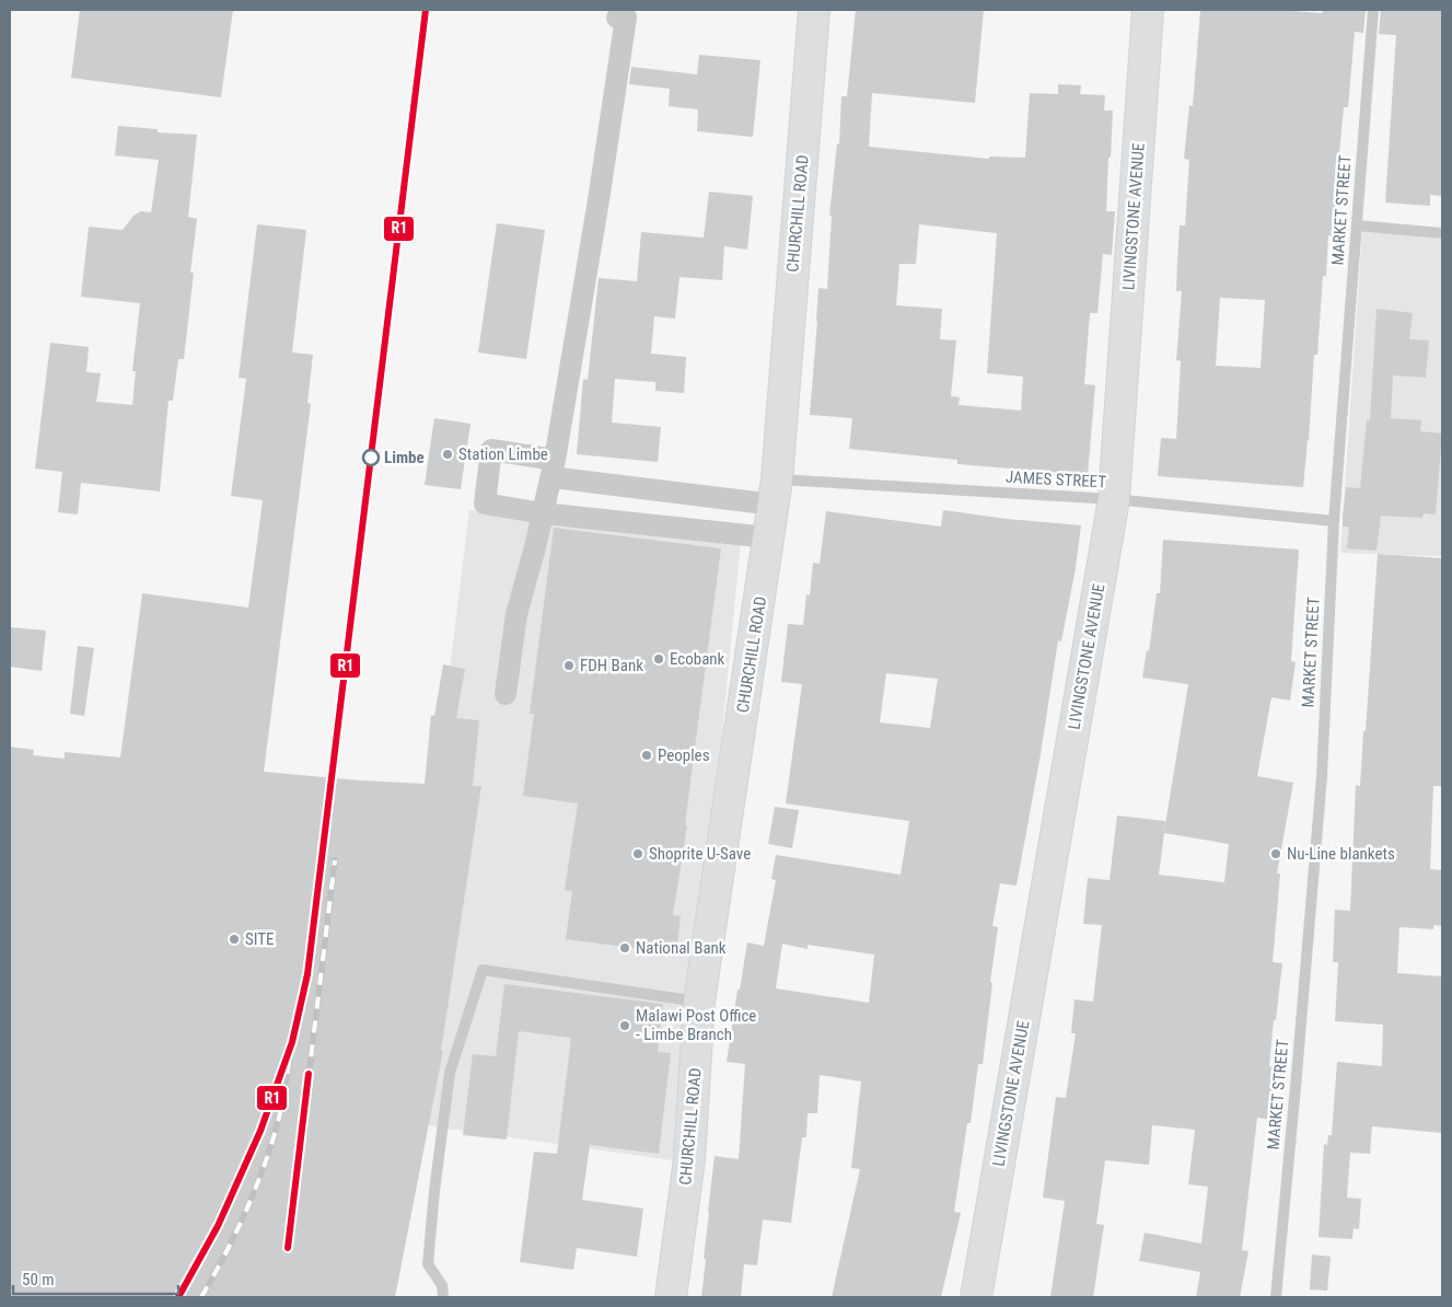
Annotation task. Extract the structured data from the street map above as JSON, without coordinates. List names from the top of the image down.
{
  "streets": {
    "highway": ["CHURCHILL ROAD", "LIVINGSTONE AVENUE"],
    "lane": ["MARKET STREET", "JAMES STREET"]
  },
  "crossings": [
    ["MARKET STREET", "JAMES STREET"],
    ["CHURCHILL ROAD", "JAMES STREET"],
    ["LIVINGSTONE AVENUE", "JAMES STREET"]
  ],
  "places": [
    "Station Limbe",
    "Limbe",
    "Ecobank",
    "FDH Bank",
    "Peoples",
    "Shoprite U-Save",
    "Nu-Line blankets",
    "SITE",
    "National Bank",
    "Malawi Post Office - Limbe Branch"
  ],
  "lines": ["transit line R1"],
  "scale_bar": "50 m"
}
